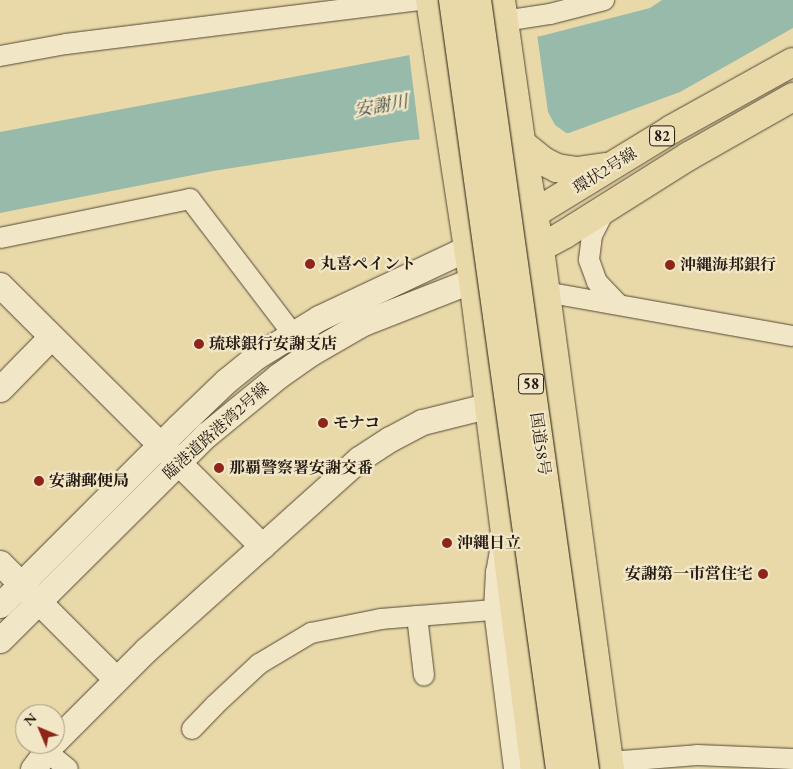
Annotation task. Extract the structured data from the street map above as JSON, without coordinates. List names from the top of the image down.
{
  "streets": {
    "main road": [
      "82",
      "環状2号線",
      "58",
      "国道58号"
    ],
    "street": ["臨港道路港湾2号線"]
  },
  "crossings": [
    ["環状2号線", "58"],
    ["環状2号線", "臨港道路港湾2号線"],
    ["58", "国道58号"]
  ],
  "water": ["安謝川"],
  "places": [
    "丸喜ペイント",
    "沖縄海邦銀行",
    "琉球銀行安謝支店",
    "モナコ",
    "那覇警察署安謝交番",
    "安謝郵便局",
    "沖縄日立",
    "安謝第一市営住宅"
  ],
  "north": "top left"
}
